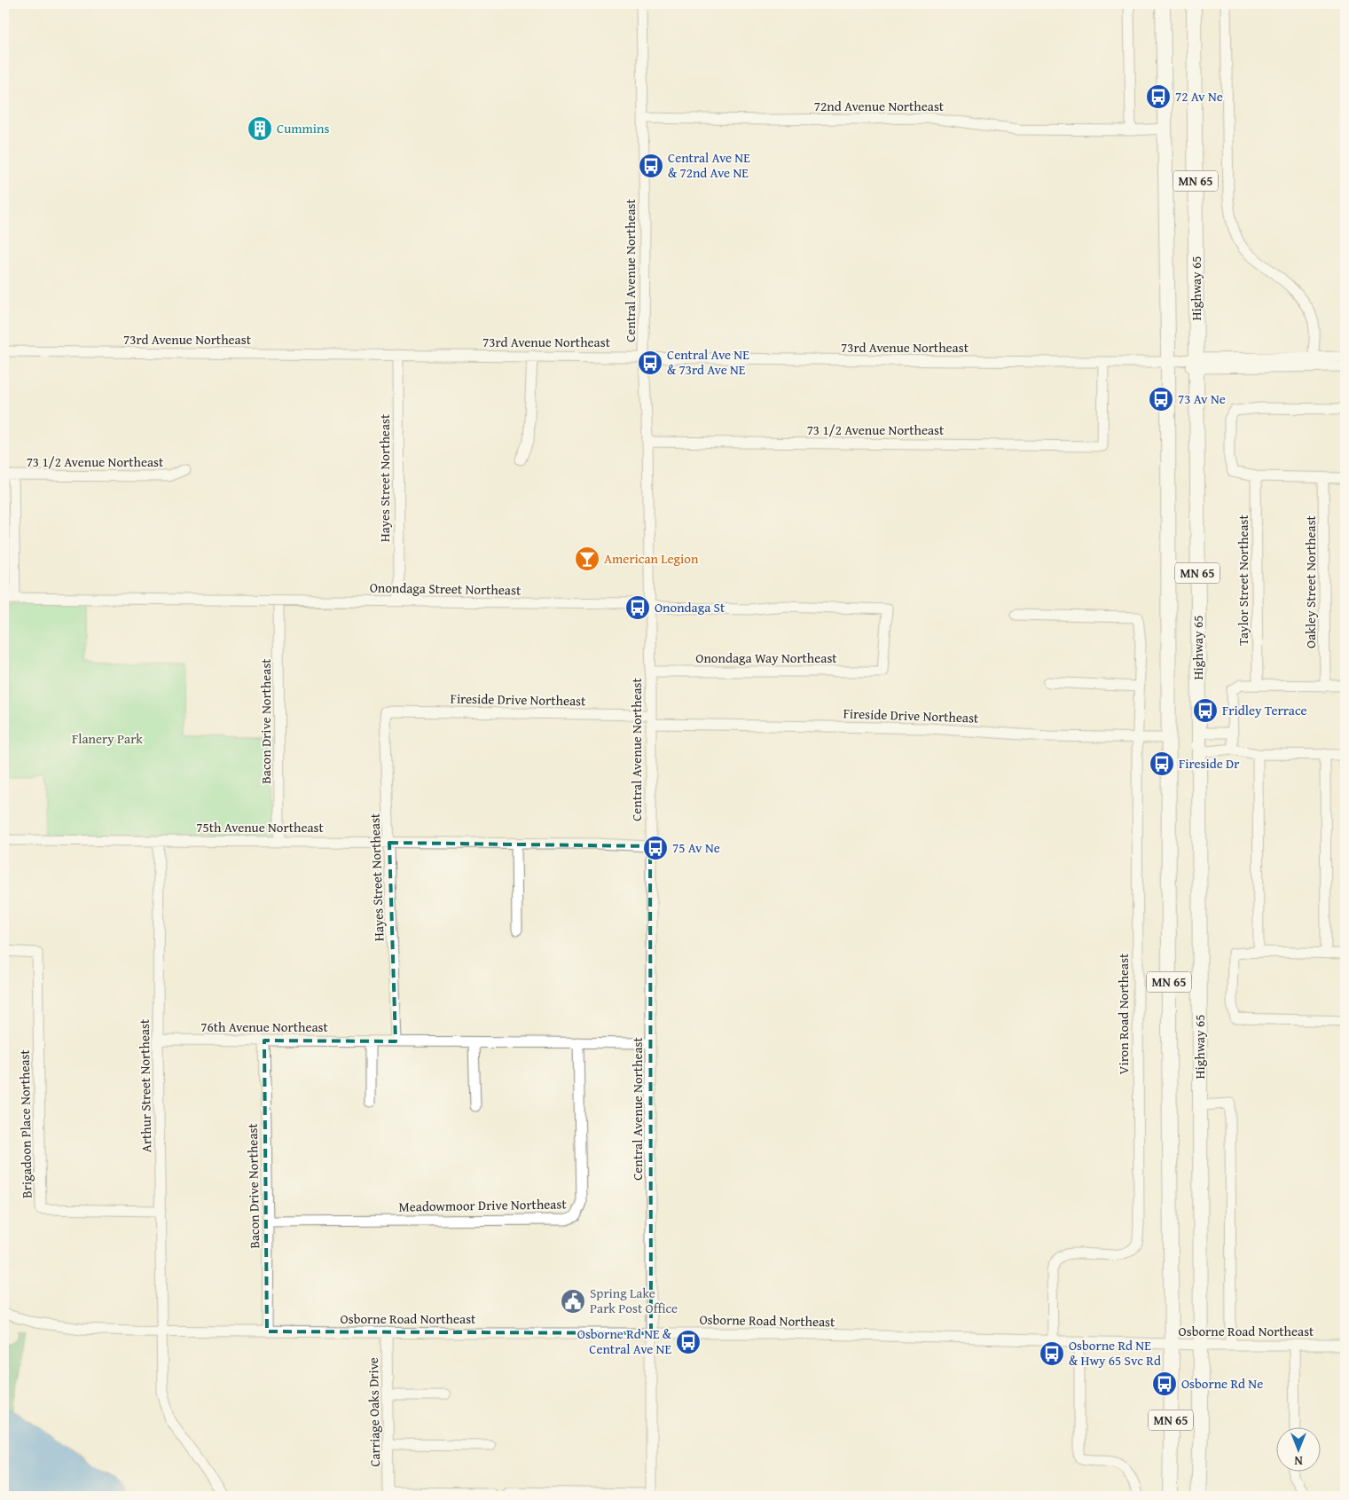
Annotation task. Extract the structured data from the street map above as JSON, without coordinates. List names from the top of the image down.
{
  "streets": {
    "highway": ["MN 65", "Highway 65"],
    "street": [
      "72nd Avenue Northeast",
      "Central Avenue Northeast",
      "73rd Avenue Northeast",
      "73 1/2 Avenue Northeast",
      "Hayes Street Northeast",
      "Taylor Street Northeast",
      "Oakley Street Northeast",
      "Onondaga Street Northeast",
      "Onondaga Way Northeast",
      "Fireside Drive Northeast",
      "Bacon Drive Northeast",
      "75th Avenue Northeast",
      "Viron Road Northeast",
      "76th Avenue Northeast",
      "Arthur Street Northeast",
      "Brigadoon Place Northeast",
      "Meadowmoor Drive Northeast",
      "Osborne Road Northeast",
      "Carriage Oaks Drive"
    ]
  },
  "crossings": [
    ["72nd Avenue Northeast", "MN 65"],
    ["72nd Avenue Northeast", "Central Avenue Northeast"],
    ["MN 65", "Highway 65"],
    ["MN 65", "73rd Avenue Northeast"],
    ["MN 65", "Fireside Drive Northeast"],
    ["MN 65", "Osborne Road Northeast"],
    ["Central Avenue Northeast", "73rd Avenue Northeast"],
    ["Central Avenue Northeast", "73 1/2 Avenue Northeast"],
    ["Central Avenue Northeast", "Onondaga Street Northeast"],
    ["Central Avenue Northeast", "Onondaga Way Northeast"],
    ["Central Avenue Northeast", "Fireside Drive Northeast"],
    ["Central Avenue Northeast", "75th Avenue Northeast"],
    ["Central Avenue Northeast", "76th Avenue Northeast"],
    ["Central Avenue Northeast", "Osborne Road Northeast"],
    ["Highway 65", "73rd Avenue Northeast"],
    ["Highway 65", "Osborne Road Northeast"],
    ["73rd Avenue Northeast", "73 1/2 Avenue Northeast"],
    ["73rd Avenue Northeast", "Hayes Street Northeast"],
    ["Hayes Street Northeast", "Onondaga Street Northeast"],
    ["Hayes Street Northeast", "Fireside Drive Northeast"],
    ["Hayes Street Northeast", "75th Avenue Northeast"],
    ["Hayes Street Northeast", "76th Avenue Northeast"],
    ["Onondaga Street Northeast", "Onondaga Way Northeast"],
    ["Onondaga Street Northeast", "Bacon Drive Northeast"],
    ["Fireside Drive Northeast", "Viron Road Northeast"],
    ["Bacon Drive Northeast", "75th Avenue Northeast"],
    ["Bacon Drive Northeast", "76th Avenue Northeast"],
    ["Bacon Drive Northeast", "Meadowmoor Drive Northeast"],
    ["Bacon Drive Northeast", "Osborne Road Northeast"],
    ["75th Avenue Northeast", "Arthur Street Northeast"],
    ["Viron Road Northeast", "Osborne Road Northeast"],
    ["76th Avenue Northeast", "Arthur Street Northeast"],
    ["76th Avenue Northeast", "Meadowmoor Drive Northeast"],
    ["Arthur Street Northeast", "Brigadoon Place Northeast"],
    ["Arthur Street Northeast", "Osborne Road Northeast"],
    ["Osborne Road Northeast", "Carriage Oaks Drive"]
  ],
  "parks": ["Flanery Park"],
  "places": {
    "bus stop": [
      "72 Av Ne",
      "Central Ave NE & 72nd Ave NE",
      "Central Ave NE & 73rd Ave NE",
      "73 Av Ne",
      "Onondaga St",
      "Fridley Terrace",
      "Fireside Dr",
      "75 Av Ne",
      "Osborne Rd NE & Central Ave NE",
      "Osborne Rd NE & Hwy 65 Svc Rd",
      "Osborne Rd Ne"
    ],
    "building": ["Cummins"],
    "bar": ["American Legion"],
    "public building": ["Spring Lake Park Post Office"]
  },
  "north": "bottom"
}
